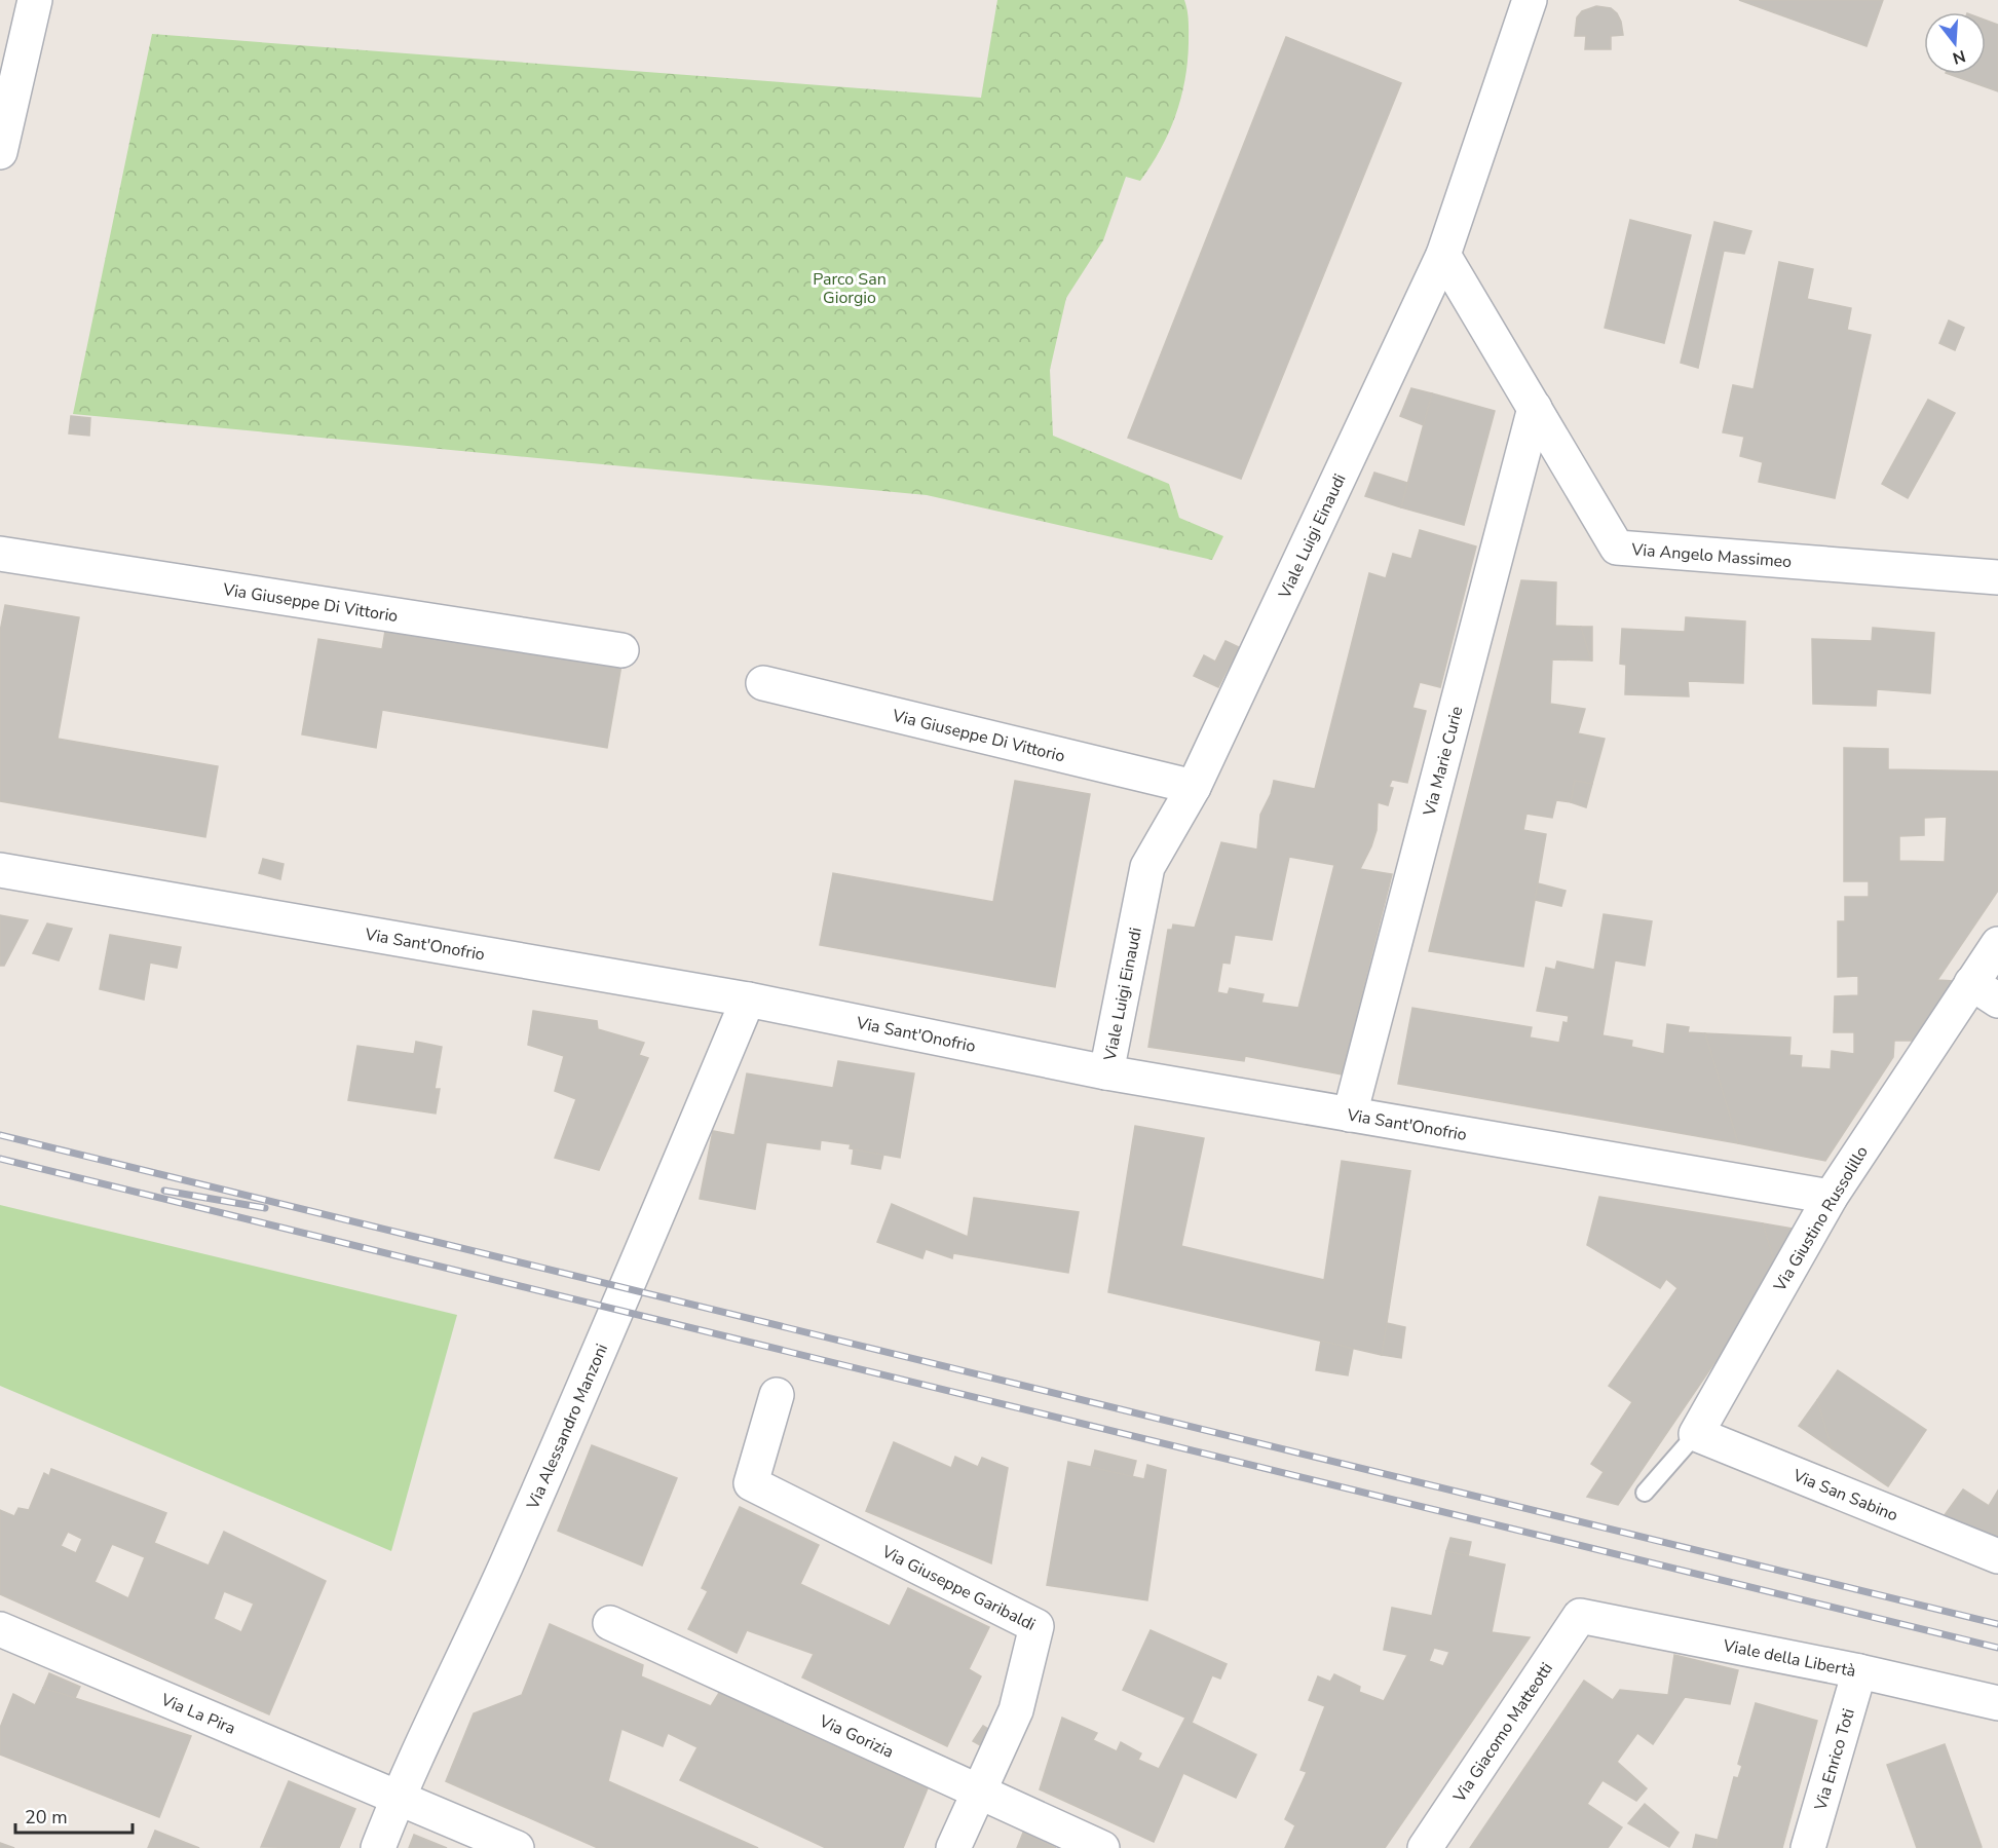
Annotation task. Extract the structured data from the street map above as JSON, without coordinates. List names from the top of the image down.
{
  "streets": {
    "street": [
      "Viale Luigi Einaudi",
      "Via Angelo Massimeo",
      "Via Giuseppe Di Vittorio",
      "Via Marie Curie",
      "Via Sant'Onofrio",
      "Via Giustino Russolillo",
      "Via Alessandro Manzoni",
      "Via San Sabino",
      "Via Giuseppe Garibaldi",
      "Viale della Libertà",
      "Via La Pira",
      "Via Giacomo Matteotti",
      "Via Gorizia",
      "Via Enrico Toti"
    ]
  },
  "crossings": [
    ["Viale Luigi Einaudi", "Via Angelo Massimeo"],
    ["Viale Luigi Einaudi", "Via Giuseppe Di Vittorio"],
    ["Viale Luigi Einaudi", "Via Sant'Onofrio"],
    ["Via Angelo Massimeo", "Via Marie Curie"],
    ["Via Marie Curie", "Via Sant'Onofrio"],
    ["Via Sant'Onofrio", "Via Giustino Russolillo"],
    ["Via Sant'Onofrio", "Via Alessandro Manzoni"],
    ["Via Giustino Russolillo", "Via San Sabino"],
    ["Via Alessandro Manzoni", "Via La Pira"],
    ["Via Giuseppe Garibaldi", "Via Gorizia"],
    ["Viale della Libertà", "Via Giacomo Matteotti"],
    ["Viale della Libertà", "Via Enrico Toti"]
  ],
  "parks": ["Parco San Giorgio"],
  "scale_bar": "20 m",
  "north": "bottom"
}
